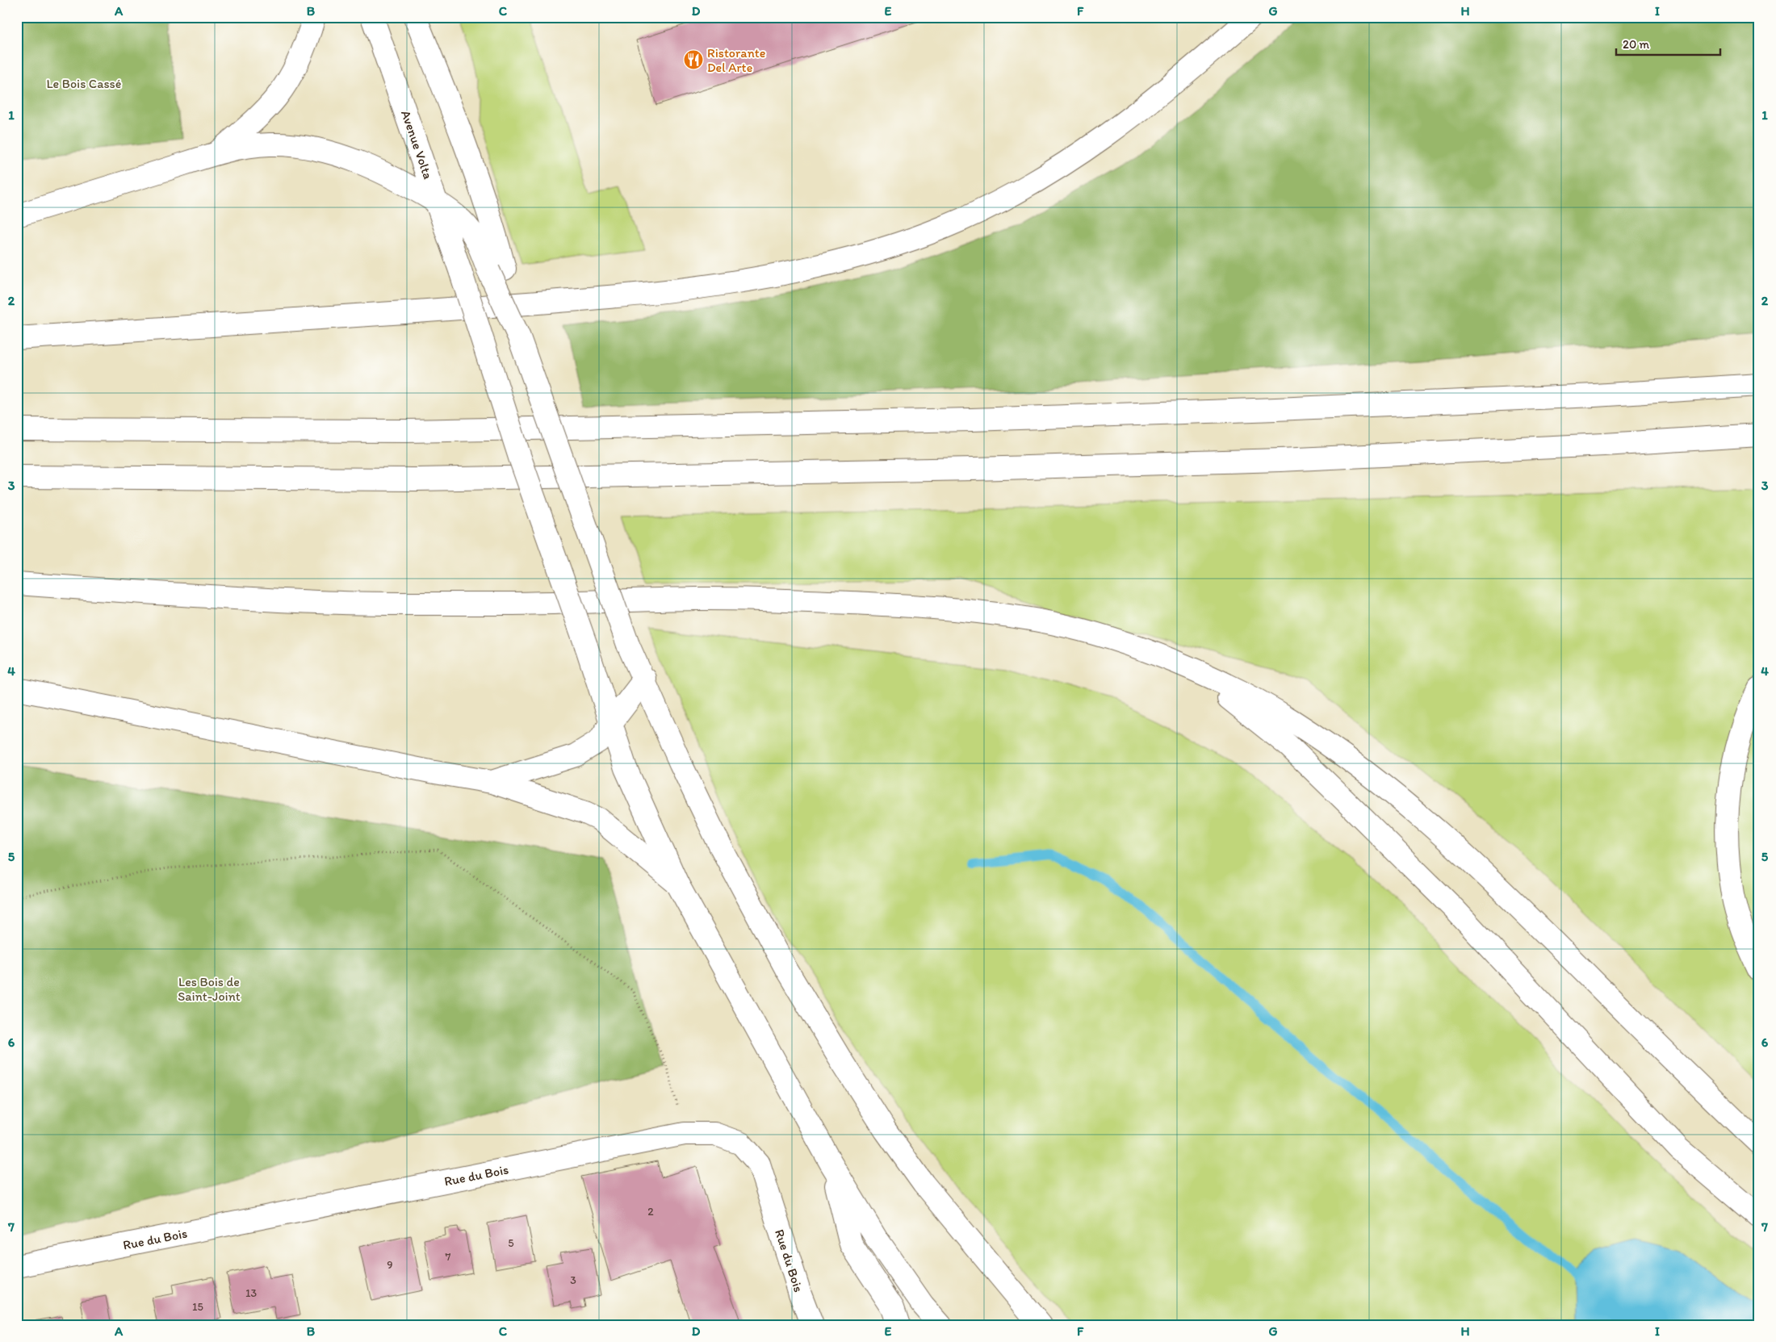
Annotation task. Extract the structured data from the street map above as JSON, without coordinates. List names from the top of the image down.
{
  "streets": {
    "main road": ["Avenue Volta", "Rue du Bois"]
  },
  "parks": ["Le Bois Cassé", "Les Bois de Saint-Joint"],
  "places": {
    "restaurant": ["Ristorante Del Arte"]
  },
  "house_numbers": [
    "2",
    "5",
    "7",
    "9",
    "3",
    "13",
    "15"
  ],
  "scale_bar": "20 m",
  "grid": {
    "columns": [
      "A",
      "B",
      "C",
      "D",
      "E",
      "F",
      "G",
      "H",
      "I"
    ],
    "rows": [
      "1",
      "2",
      "3",
      "4",
      "5",
      "6",
      "7"
    ]
  }
}
